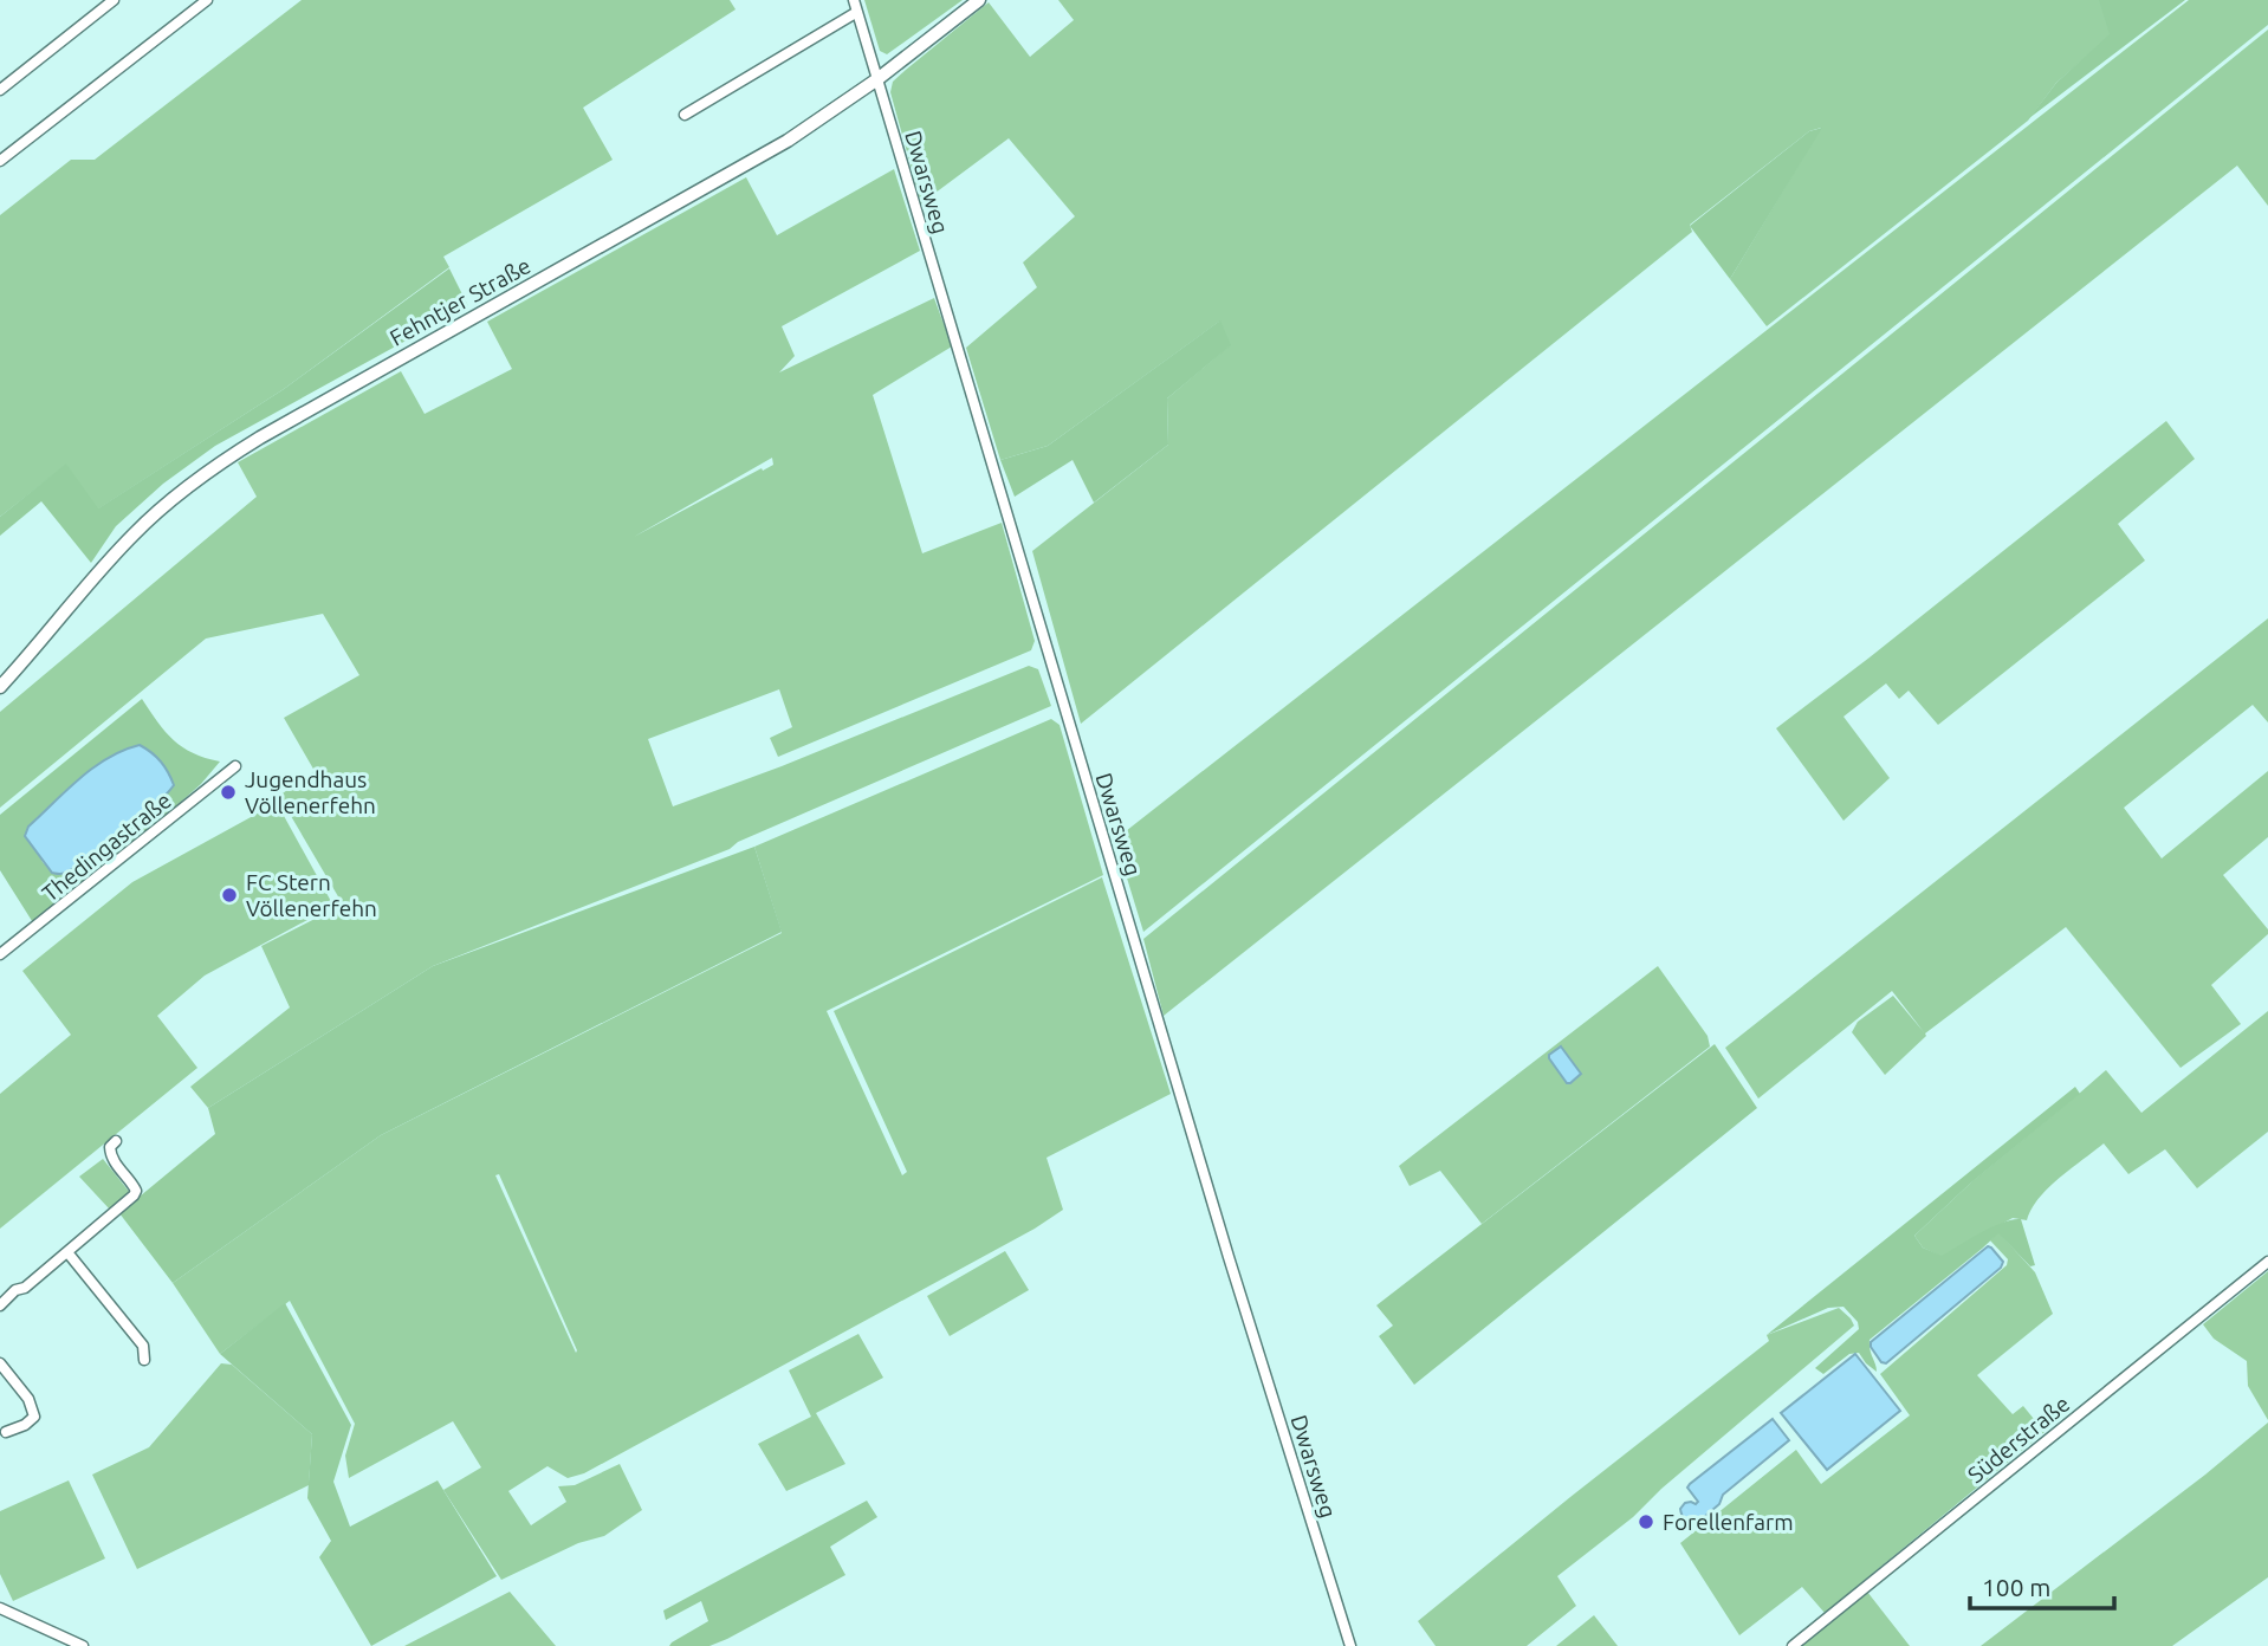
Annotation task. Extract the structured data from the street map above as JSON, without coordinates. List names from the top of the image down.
{
  "streets": {
    "street": [
      "Dwarsweg",
      "Fehntjer Straße",
      "Thedingastraße",
      "Süderstraße"
    ]
  },
  "crossings": [
    ["Dwarsweg", "Fehntjer Straße"]
  ],
  "places": ["Jugendhaus Völlenerfehn", "FC Stern Völlenerfehn", "Forellenfarm"],
  "scale_bar": "100 m"
}
